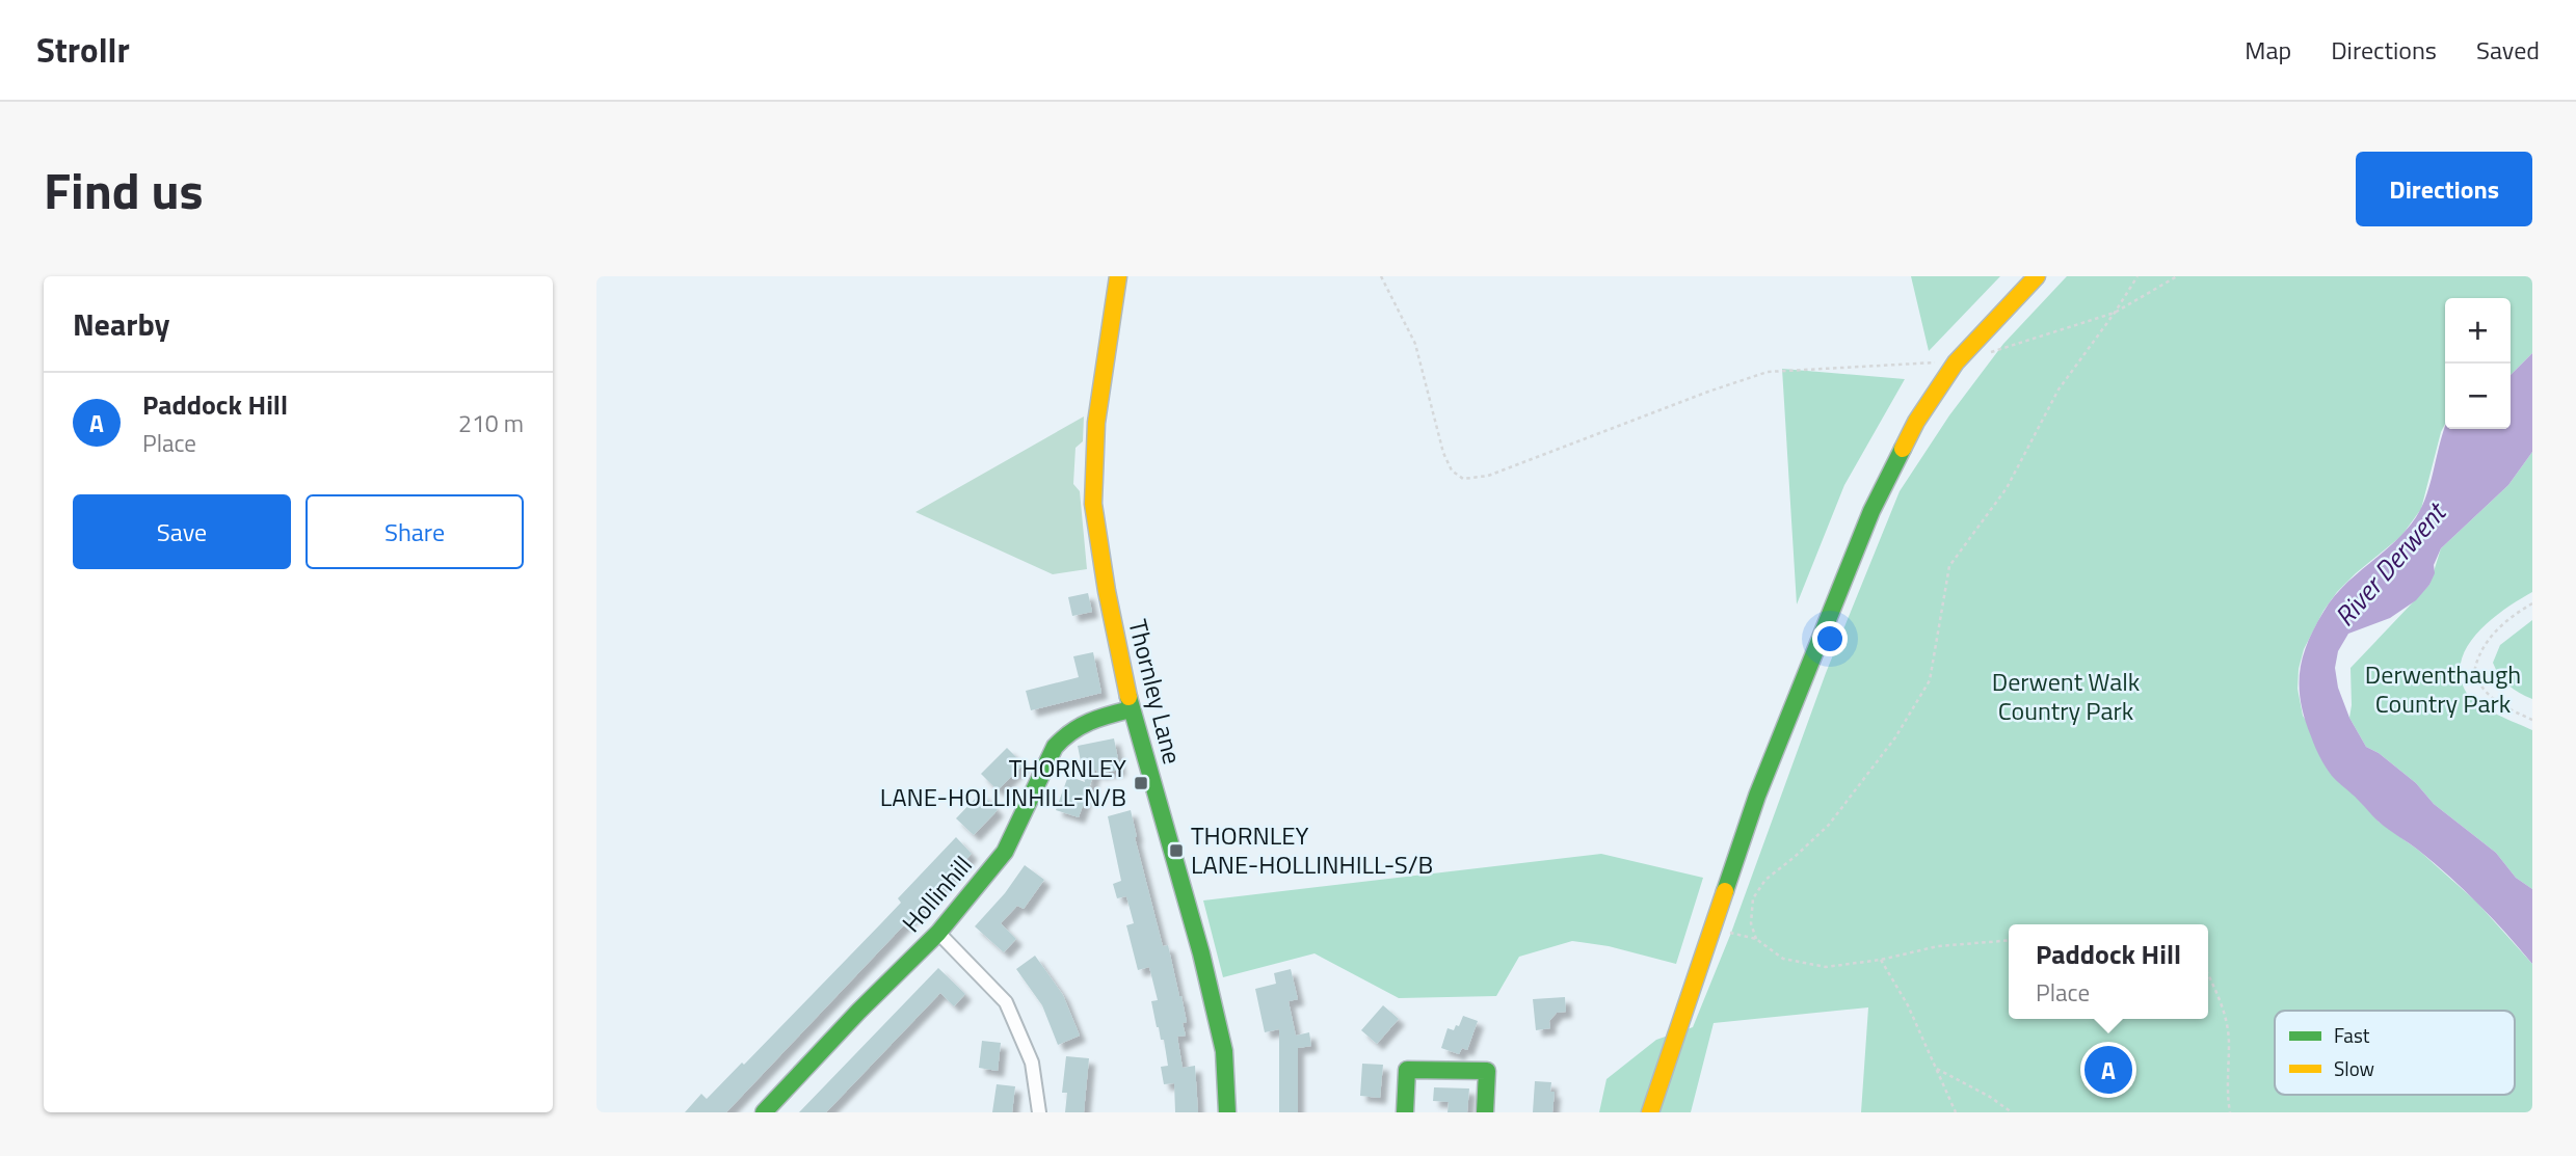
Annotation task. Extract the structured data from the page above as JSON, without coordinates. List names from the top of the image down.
{
  "streets": {
    "street": ["Thornley Lane", "Hollinhill"]
  },
  "crossings": [
    ["Thornley Lane", "Hollinhill"]
  ],
  "water": ["River Derwent"],
  "parks": ["Derwenthaugh Country Park", "Derwent Walk Country Park"],
  "places": {
    "transit": ["THORNLEY LANE-HOLLINHILL-N/B", "THORNLEY LANE-HOLLINHILL-S/B"]
  },
  "legend": ["Fast", "Slow"],
  "page": {
    "header": "Strollr",
    "nav": ["Map", "Directions", "Saved"],
    "title": "Find us",
    "buttons": [
      "Directions",
      ["Save", "Share"]
    ],
    "heading": "Nearby",
    "map_buttons": ["+", "−"],
    "list": [
      {
        "mark": "A",
        "name": "Paddock Hill",
        "note": "Place",
        "value": "210 m"
      }
    ],
    "popup": ["Paddock Hill", "Place"],
    "pins": "A"
  }
}
